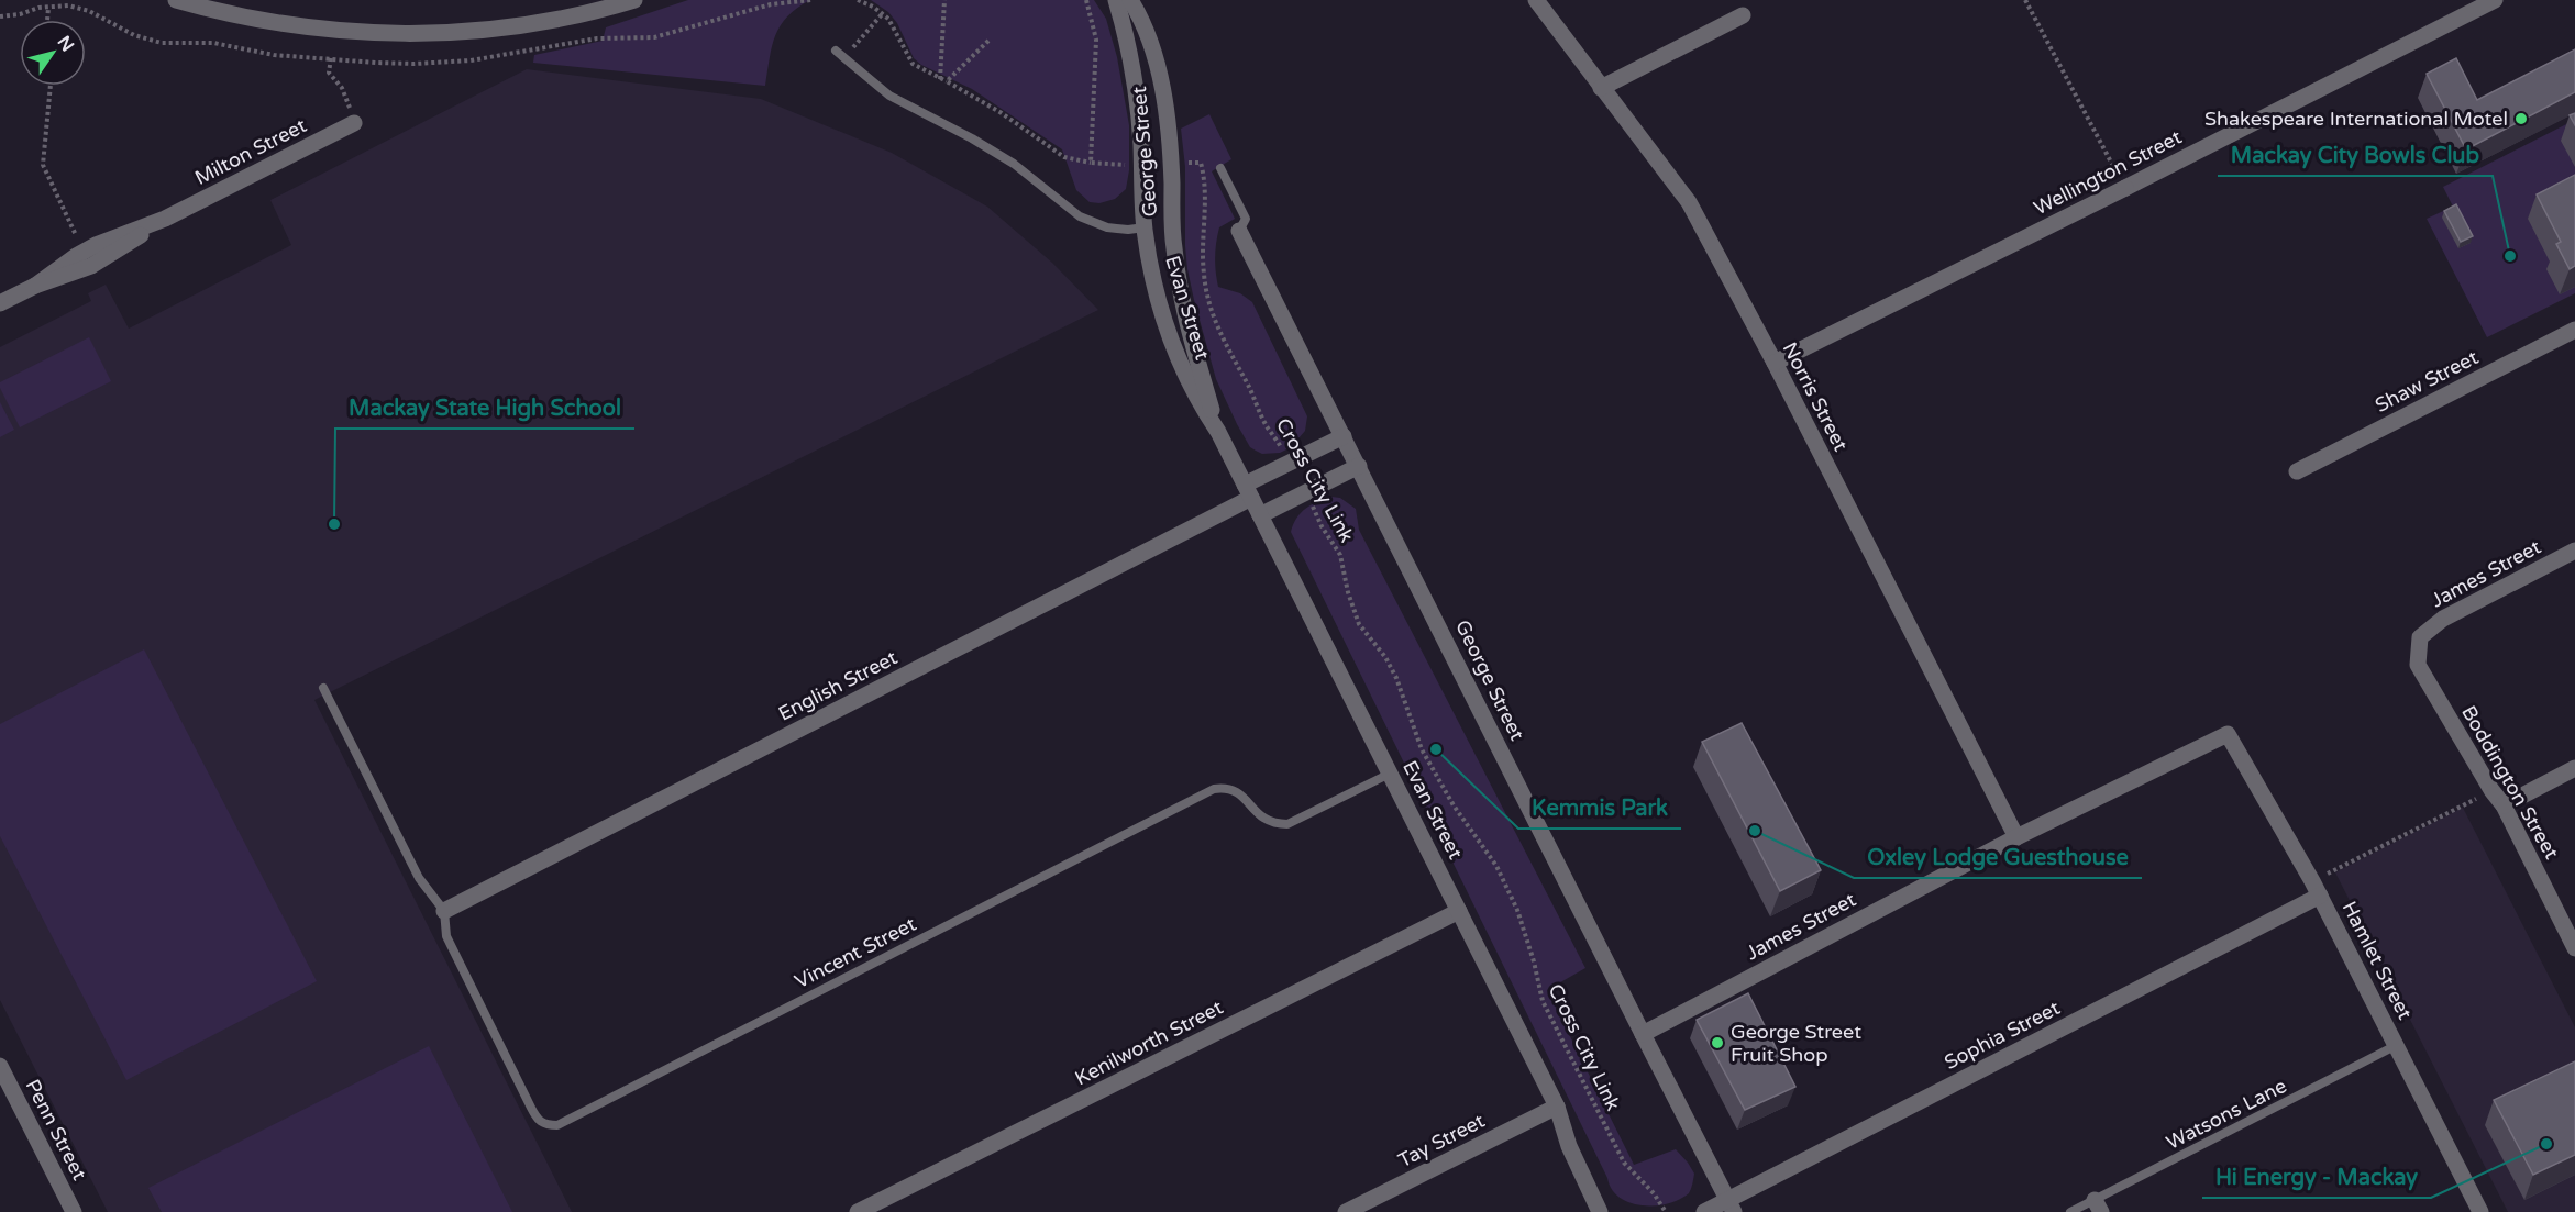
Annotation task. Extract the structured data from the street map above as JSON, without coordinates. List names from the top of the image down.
{
  "streets": {
    "street": [
      "Milton Street",
      "George Street",
      "Wellington Street",
      "Evan Street",
      "Shaw Street",
      "Norris Street",
      "James Street",
      "English Street",
      "Boddington Street",
      "Hamlet Street",
      "Sophia Street",
      "Kenilworth Street",
      "Penn Street",
      "Tay Street"
    ],
    "lane": ["Vincent Street", "Watsons Lane"],
    "path": ["Cross City Link"]
  },
  "crossings": [
    ["George Street", "Evan Street"],
    ["George Street", "Cross City Link"],
    ["George Street", "James Street"],
    ["George Street", "English Street"],
    ["George Street", "Sophia Street"],
    ["Wellington Street", "Norris Street"],
    ["Evan Street", "English Street"],
    ["Evan Street", "Vincent Street"],
    ["Evan Street", "Kenilworth Street"],
    ["Evan Street", "Tay Street"],
    ["Norris Street", "James Street"],
    ["Cross City Link", "English Street"],
    ["James Street", "Boddington Street"],
    ["James Street", "Hamlet Street"],
    ["English Street", "Vincent Street"],
    ["Hamlet Street", "Sophia Street"],
    ["Hamlet Street", "Watsons Lane"]
  ],
  "places": [
    "Shakespeare International Motel",
    "Mackay City Bowls Club",
    "Mackay State High School",
    "Kemmis Park",
    "Oxley Lodge Guesthouse",
    "George Street Fruit Shop",
    "Hi Energy - Mackay"
  ],
  "north": "top right"
}
